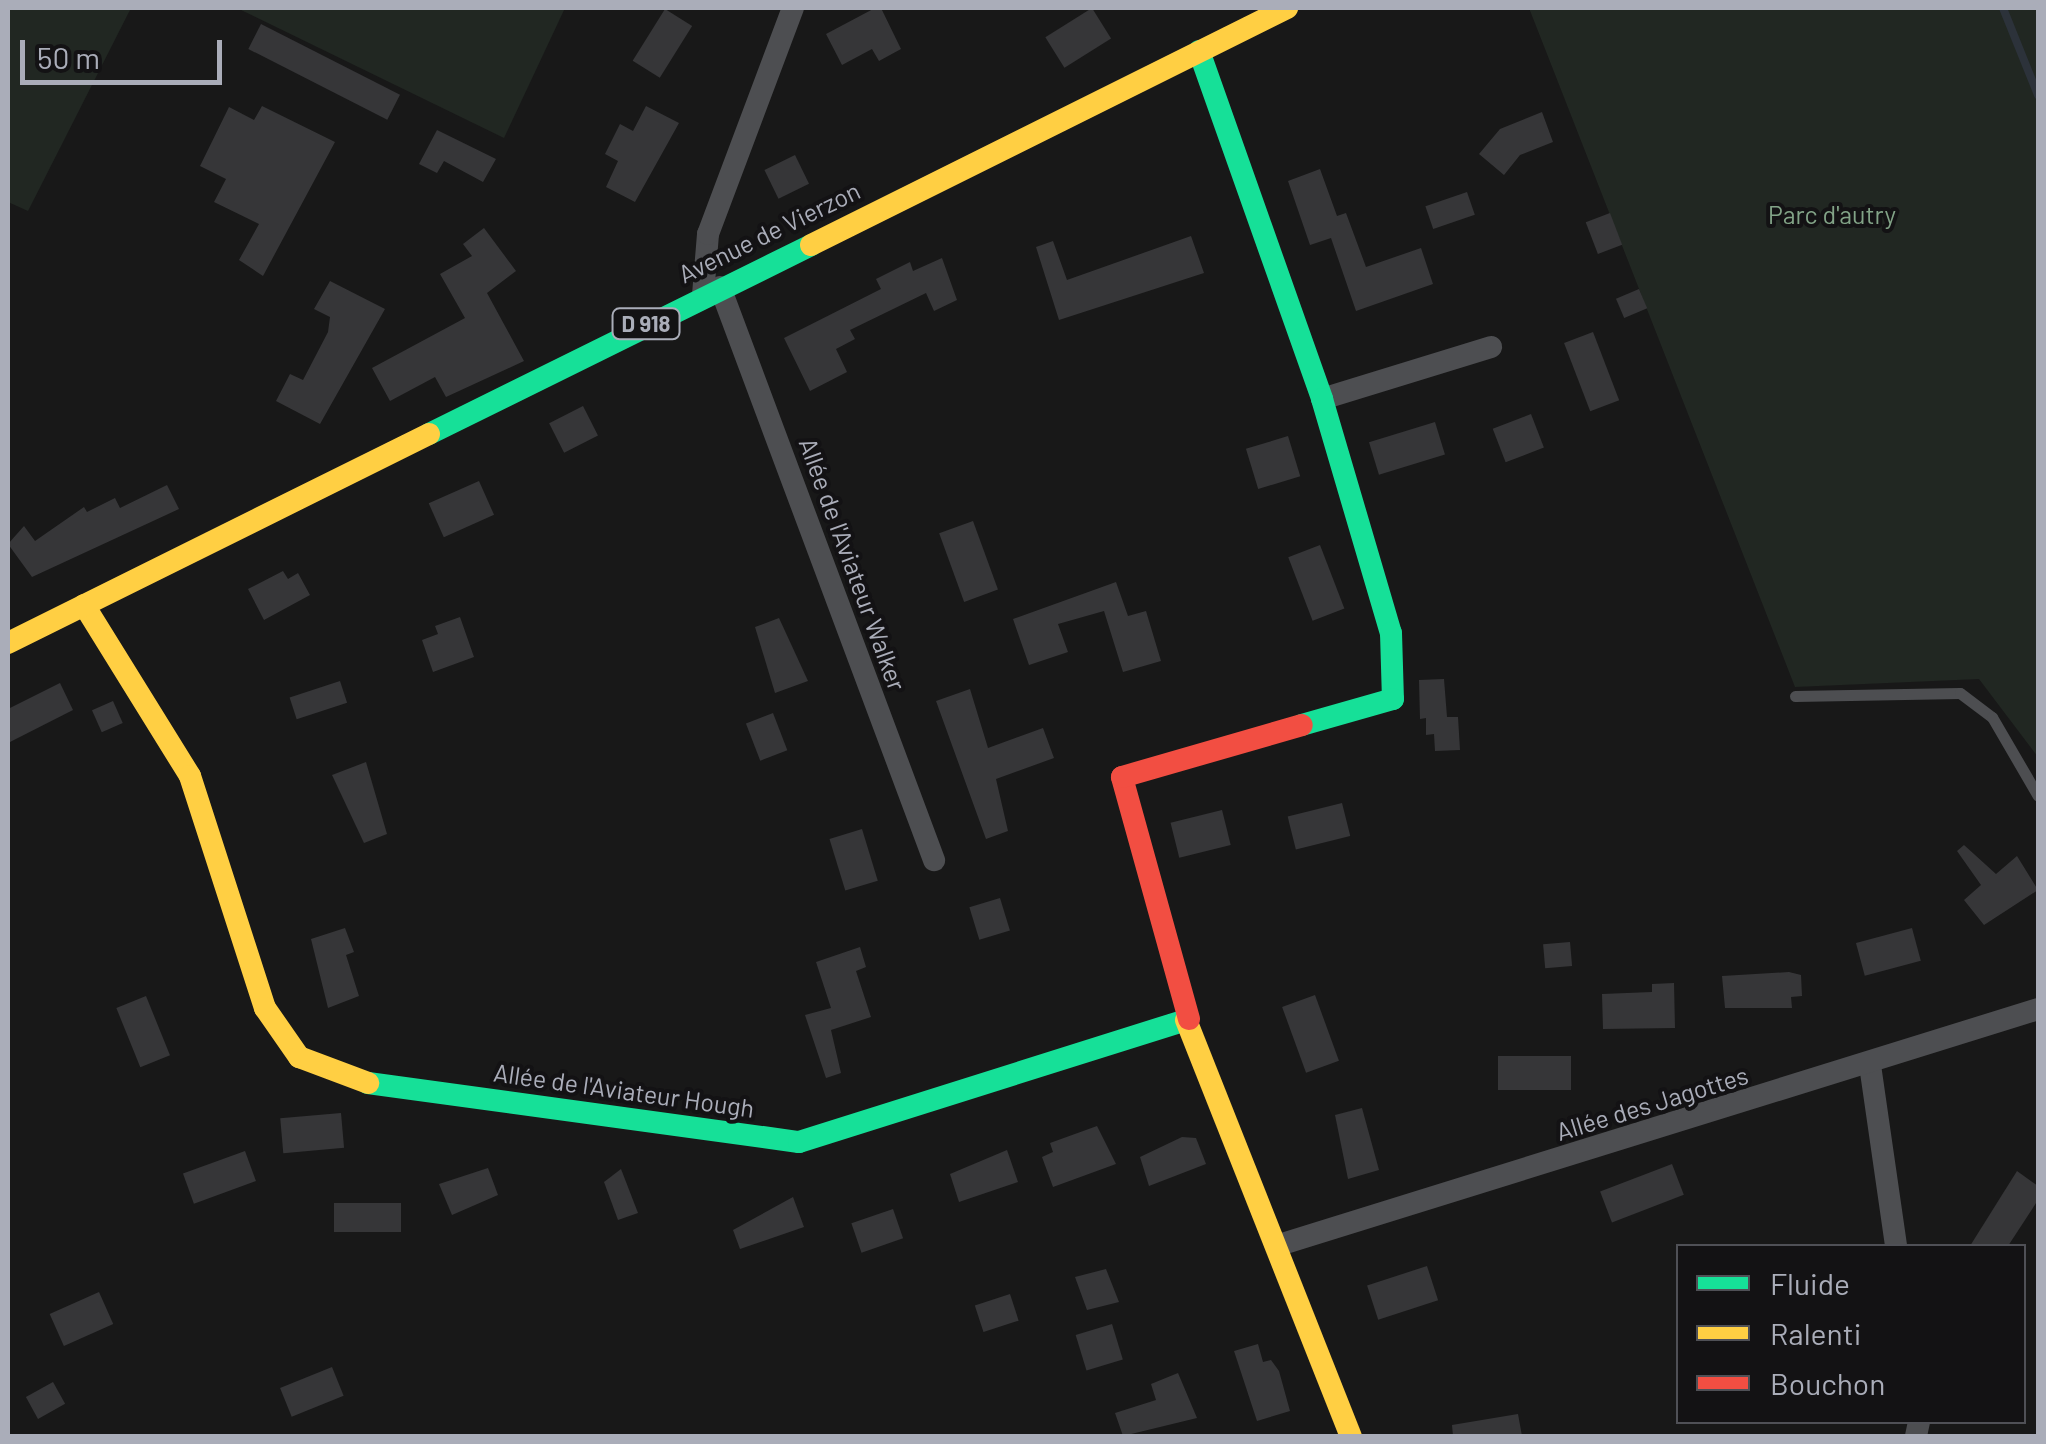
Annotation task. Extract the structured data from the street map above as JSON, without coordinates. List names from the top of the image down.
{
  "streets": {
    "street": [
      "Avenue de Vierzon",
      "D 918",
      "Allée de l'Aviateur Walker",
      "Allée de l'Aviateur Hough",
      "Allée des Jagottes"
    ]
  },
  "crossings": [
    ["Avenue de Vierzon", "Allée de l'Aviateur Walker"],
    ["Avenue de Vierzon", "Allée de l'Aviateur Hough"]
  ],
  "parks": ["Parc d'autry"],
  "legend": ["Fluide", "Ralenti", "Bouchon"],
  "scale_bar": "50 m"
}
